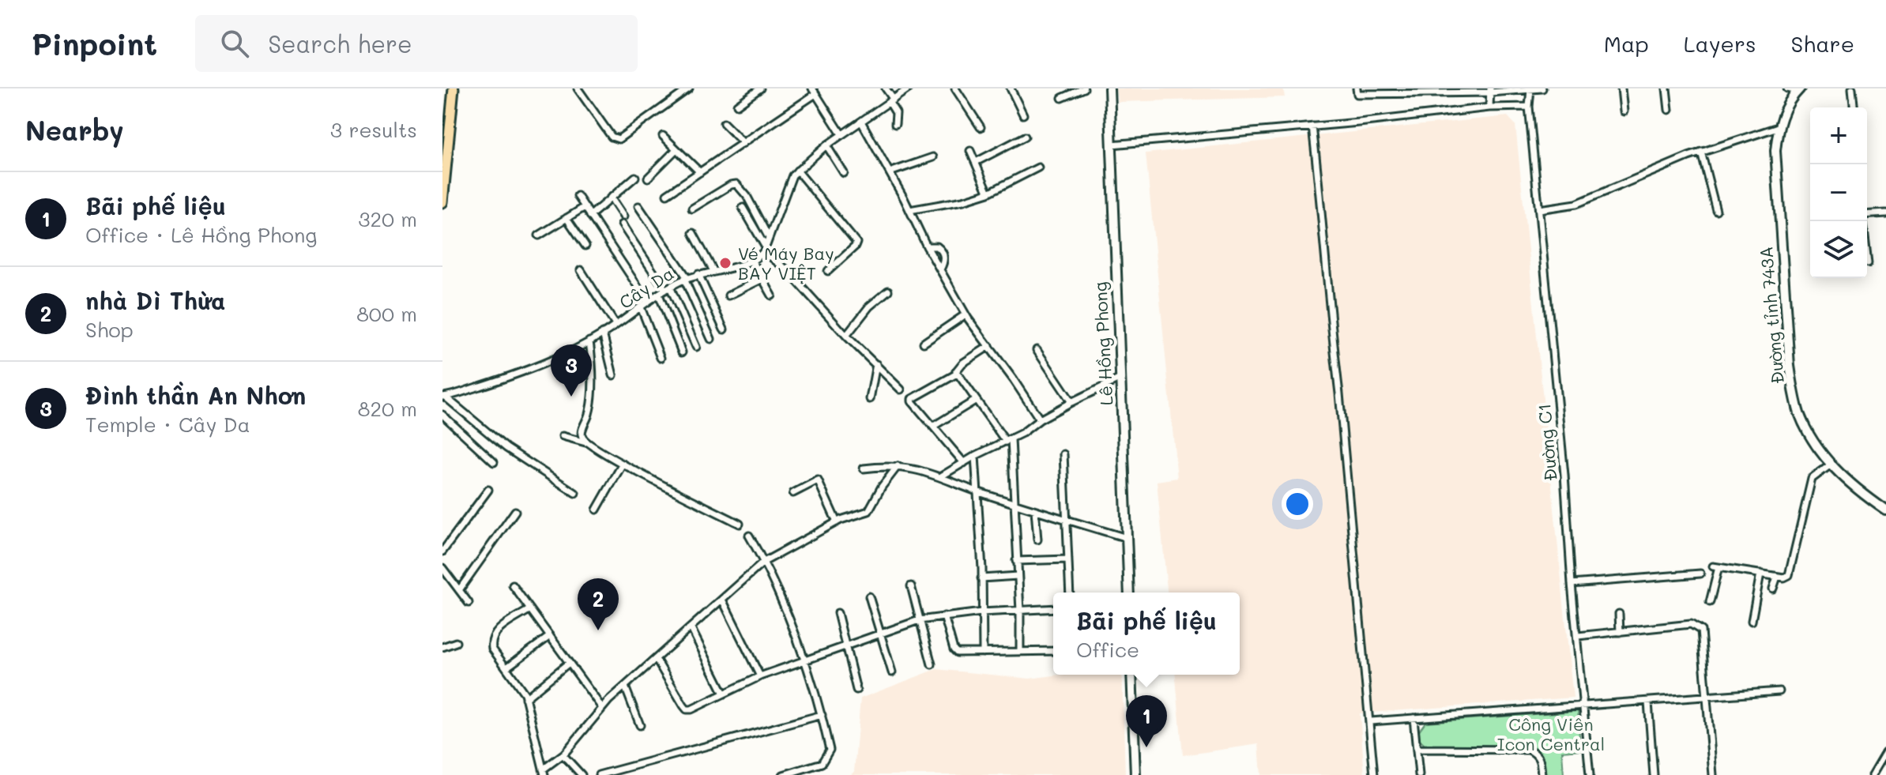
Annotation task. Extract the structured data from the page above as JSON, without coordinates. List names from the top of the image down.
{
  "streets": {
    "main road": ["Đường tỉnh 743A", "Lê Hồng Phong"],
    "street": ["Cây Da", "Đường C1"]
  },
  "parks": ["Công Viên Icon Central"],
  "places": ["Vé Máy Bay BAY VIỆT"],
  "page": {
    "header": "Pinpoint",
    "search": "Search here",
    "nav": ["Map", "Layers", "Share"],
    "heading": ["Nearby", "3 results"],
    "map_buttons": ["+", "−"],
    "list": [
      {
        "mark": "1",
        "name": "Bãi phế liệu",
        "note": "Office · Lê Hồng Phong",
        "value": "320 m"
      },
      {
        "mark": "2",
        "name": "nhà Dì Thừa",
        "note": "Shop",
        "value": "800 m"
      },
      {
        "mark": "3",
        "name": "Đình thần An Nhơn",
        "note": "Temple · Cây Da",
        "value": "820 m"
      }
    ],
    "pins": ["3", "2", "1"],
    "popup": ["Bãi phế liệu", "Office"]
  }
}
